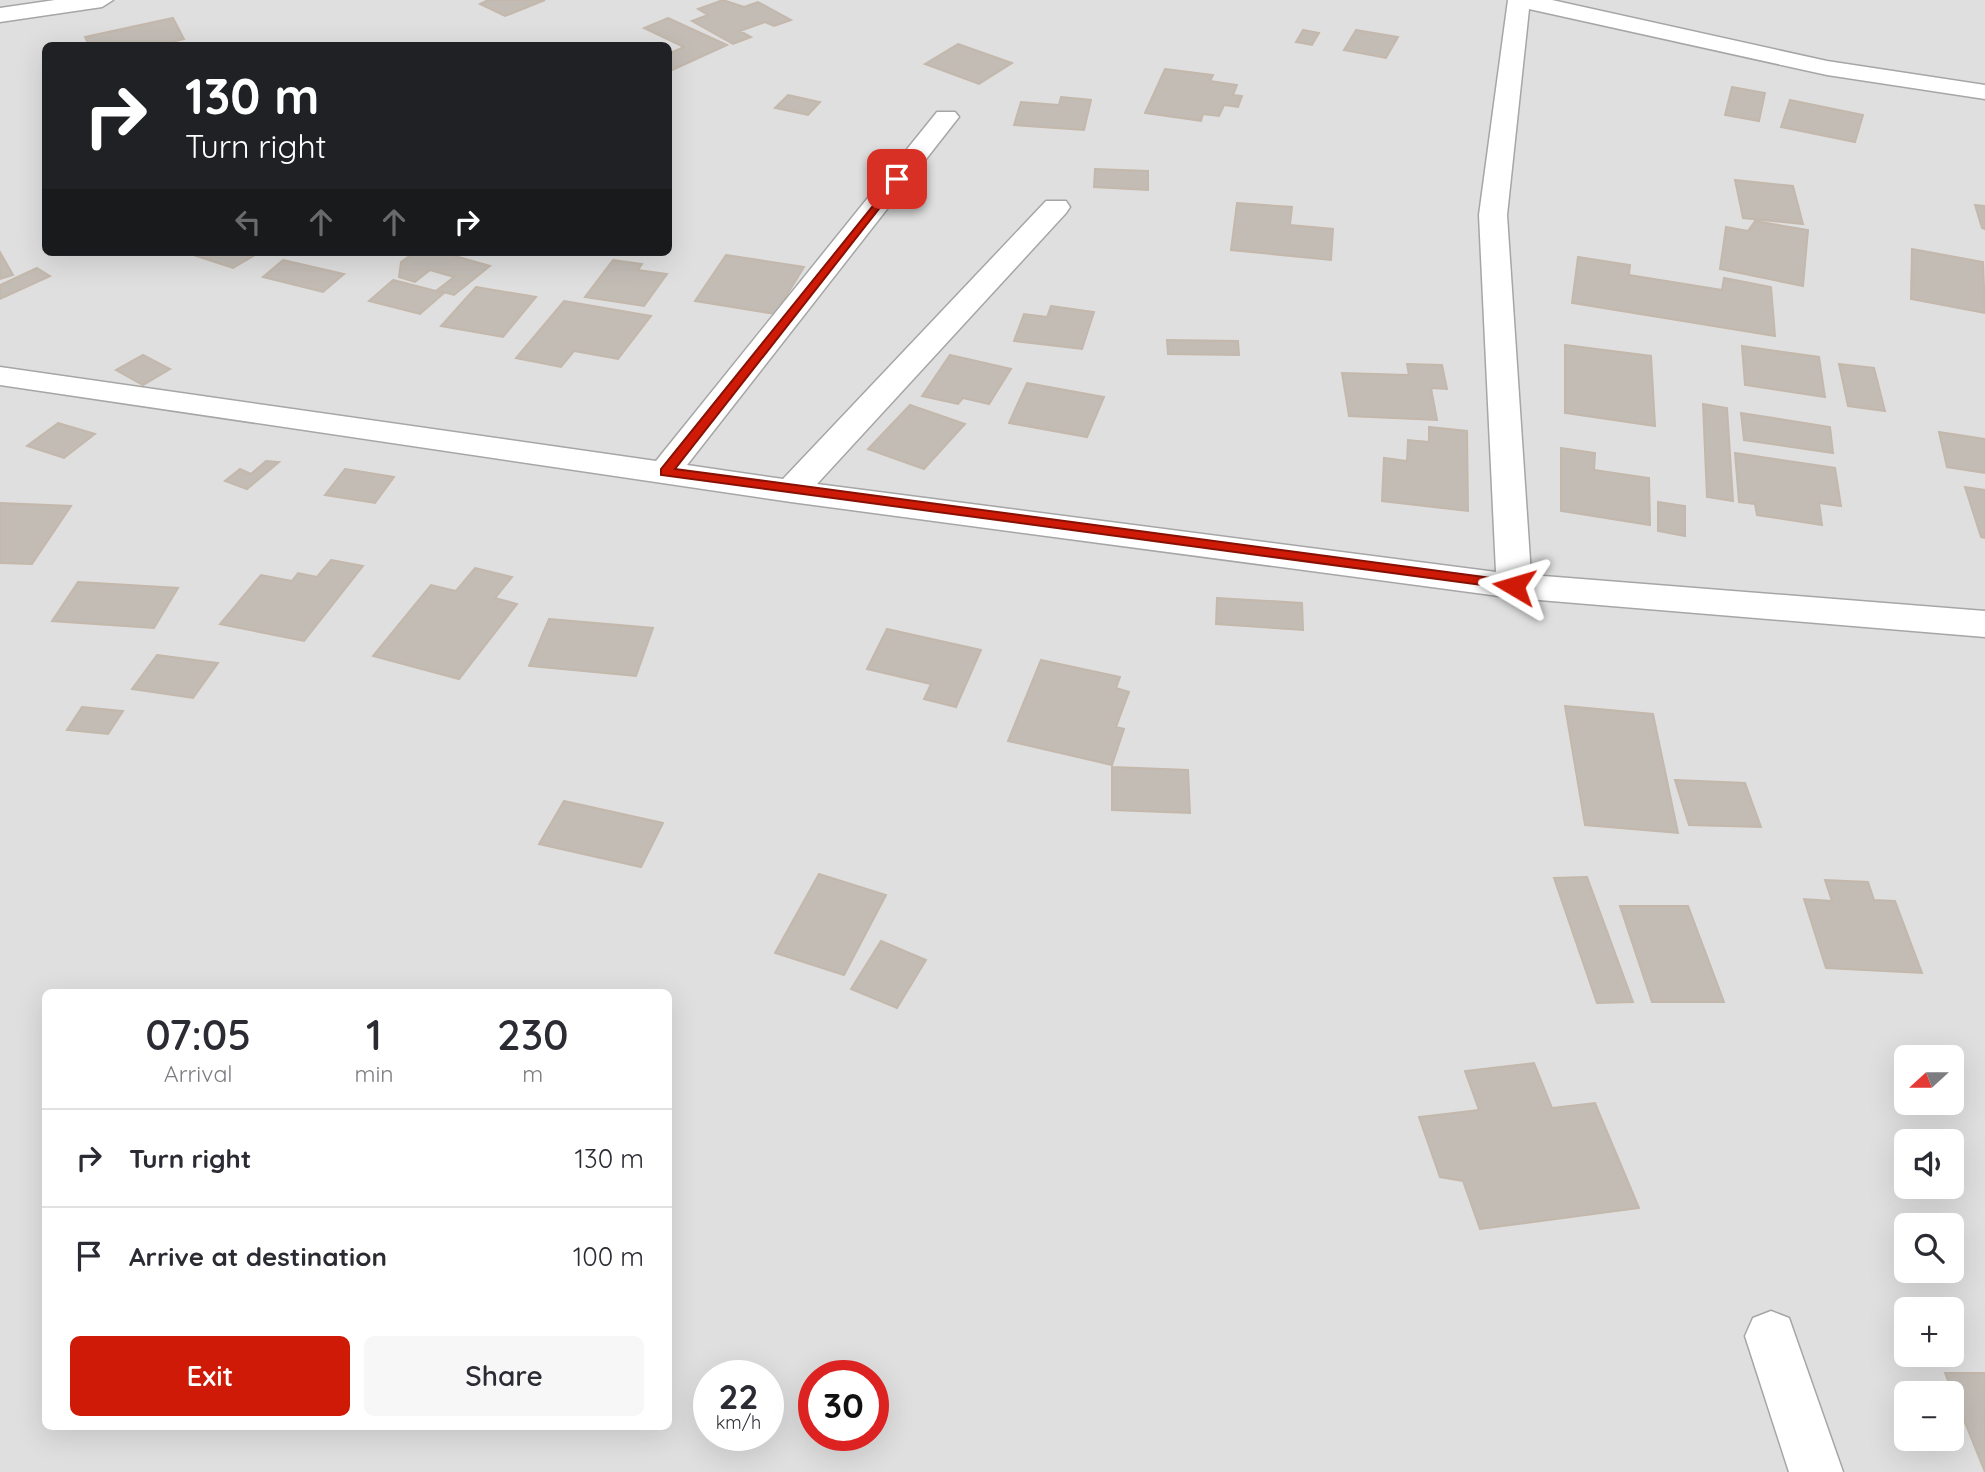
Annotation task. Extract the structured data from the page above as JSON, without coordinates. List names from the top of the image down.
{
  "north": "left",
  "page": {
    "turn": ["130 m", "Turn right"],
    "eta": [
      "07:05",
      "Arrival",
      "1",
      "min",
      "230",
      "m"
    ],
    "map_buttons": ["+", "−"],
    "list": [
      {
        "name": "Turn right",
        "value": "130 m"
      },
      {
        "name": "Arrive at destination",
        "value": "100 m"
      }
    ],
    "buttons": ["Exit", "Share"],
    "speed": "22 km/h",
    "limit": "30"
  }
}
